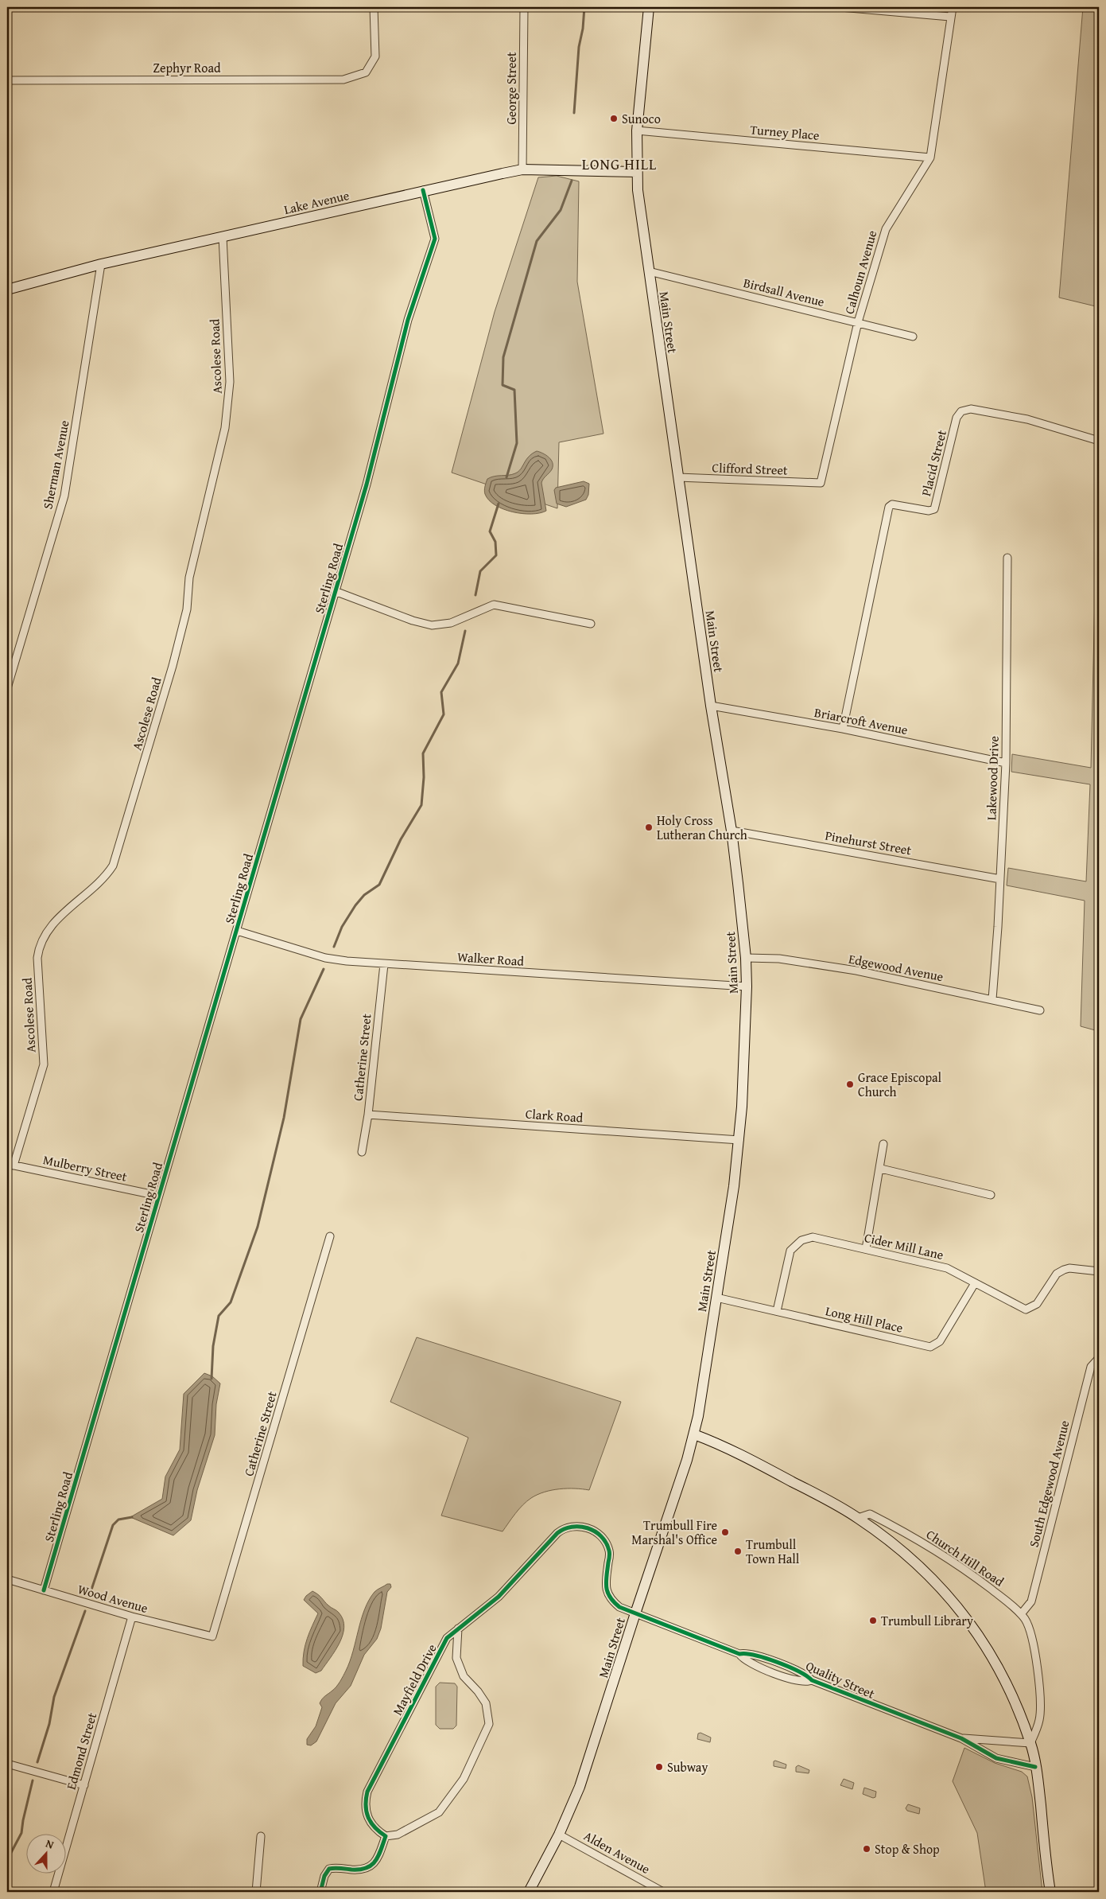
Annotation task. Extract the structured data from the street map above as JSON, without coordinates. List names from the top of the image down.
{
  "streets": {
    "main road": ["Lake Avenue", "Main Street"],
    "street": [
      "Zephyr Road",
      "George Street",
      "Turney Place",
      "Calhoun Avenue",
      "Birdsall Avenue",
      "Ascolese Road",
      "Placid Street",
      "Sherman Avenue",
      "Clifford Street",
      "Sterling Road",
      "Briarcroft Avenue",
      "Lakewood Drive",
      "Pinehurst Street",
      "Walker Road",
      "Edgewood Avenue",
      "Catherine Street",
      "Clark Road",
      "Mulberry Street",
      "Cider Mill Lane",
      "Long Hill Place",
      "South Edgewood Avenue",
      "Church Hill Road",
      "Wood Avenue",
      "Mayfield Drive",
      "Quality Street",
      "Edmond Street",
      "Alden Avenue"
    ]
  },
  "crossings": [
    ["George Street", "Lake Avenue"],
    ["Turney Place", "Calhoun Avenue"],
    ["Turney Place", "Main Street"],
    ["Lake Avenue", "Main Street"],
    ["Lake Avenue", "Ascolese Road"],
    ["Lake Avenue", "Sherman Avenue"],
    ["Lake Avenue", "Sterling Road"],
    ["Calhoun Avenue", "Birdsall Avenue"],
    ["Calhoun Avenue", "Clifford Street"],
    ["Birdsall Avenue", "Main Street"],
    ["Main Street", "Clifford Street"],
    ["Main Street", "Briarcroft Avenue"],
    ["Main Street", "Pinehurst Street"],
    ["Main Street", "Walker Road"],
    ["Main Street", "Edgewood Avenue"],
    ["Main Street", "Clark Road"],
    ["Main Street", "Long Hill Place"],
    ["Main Street", "Mayfield Drive"],
    ["Main Street", "Quality Street"],
    ["Main Street", "Alden Avenue"],
    ["Ascolese Road", "Mulberry Street"],
    ["Placid Street", "Briarcroft Avenue"],
    ["Sterling Road", "Walker Road"],
    ["Sterling Road", "Mulberry Street"],
    ["Sterling Road", "Wood Avenue"],
    ["Briarcroft Avenue", "Lakewood Drive"],
    ["Lakewood Drive", "Pinehurst Street"],
    ["Lakewood Drive", "Edgewood Avenue"],
    ["Walker Road", "Catherine Street"],
    ["Catherine Street", "Clark Road"],
    ["Catherine Street", "Wood Avenue"],
    ["Cider Mill Lane", "Long Hill Place"],
    ["South Edgewood Avenue", "Church Hill Road"],
    ["Church Hill Road", "Quality Street"],
    ["Wood Avenue", "Edmond Street"],
    ["Mayfield Drive", "Quality Street"]
  ],
  "districts": ["LONG HILL"],
  "places": [
    "Sunoco",
    "Holy Cross Lutheran Church",
    "Grace Episcopal Church",
    "Trumbull Fire Marshal's Office",
    "Trumbull Town Hall",
    "Trumbull Library",
    "Subway",
    "Stop & Shop"
  ],
  "north": "top"
}
